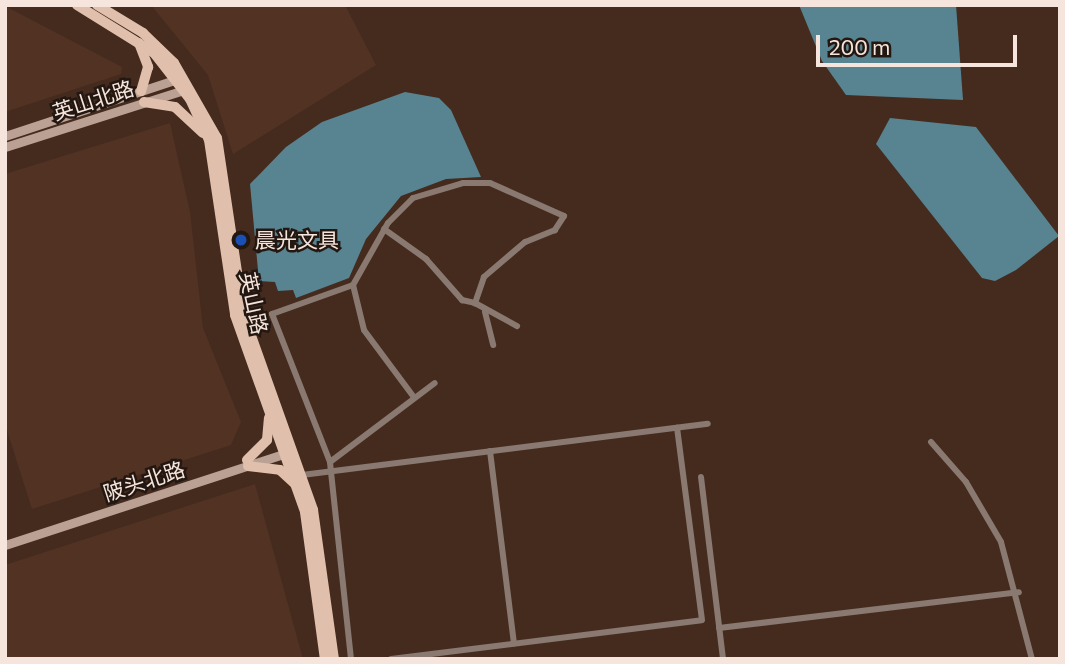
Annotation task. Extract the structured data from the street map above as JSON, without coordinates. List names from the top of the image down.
{
  "streets": {
    "main road": ["英山北路", "英山路", "陂头北路"]
  },
  "crossings": [
    ["英山北路", "英山路"],
    ["英山路", "陂头北路"]
  ],
  "places": ["晨光文具"],
  "scale_bar": "200 m"
}
